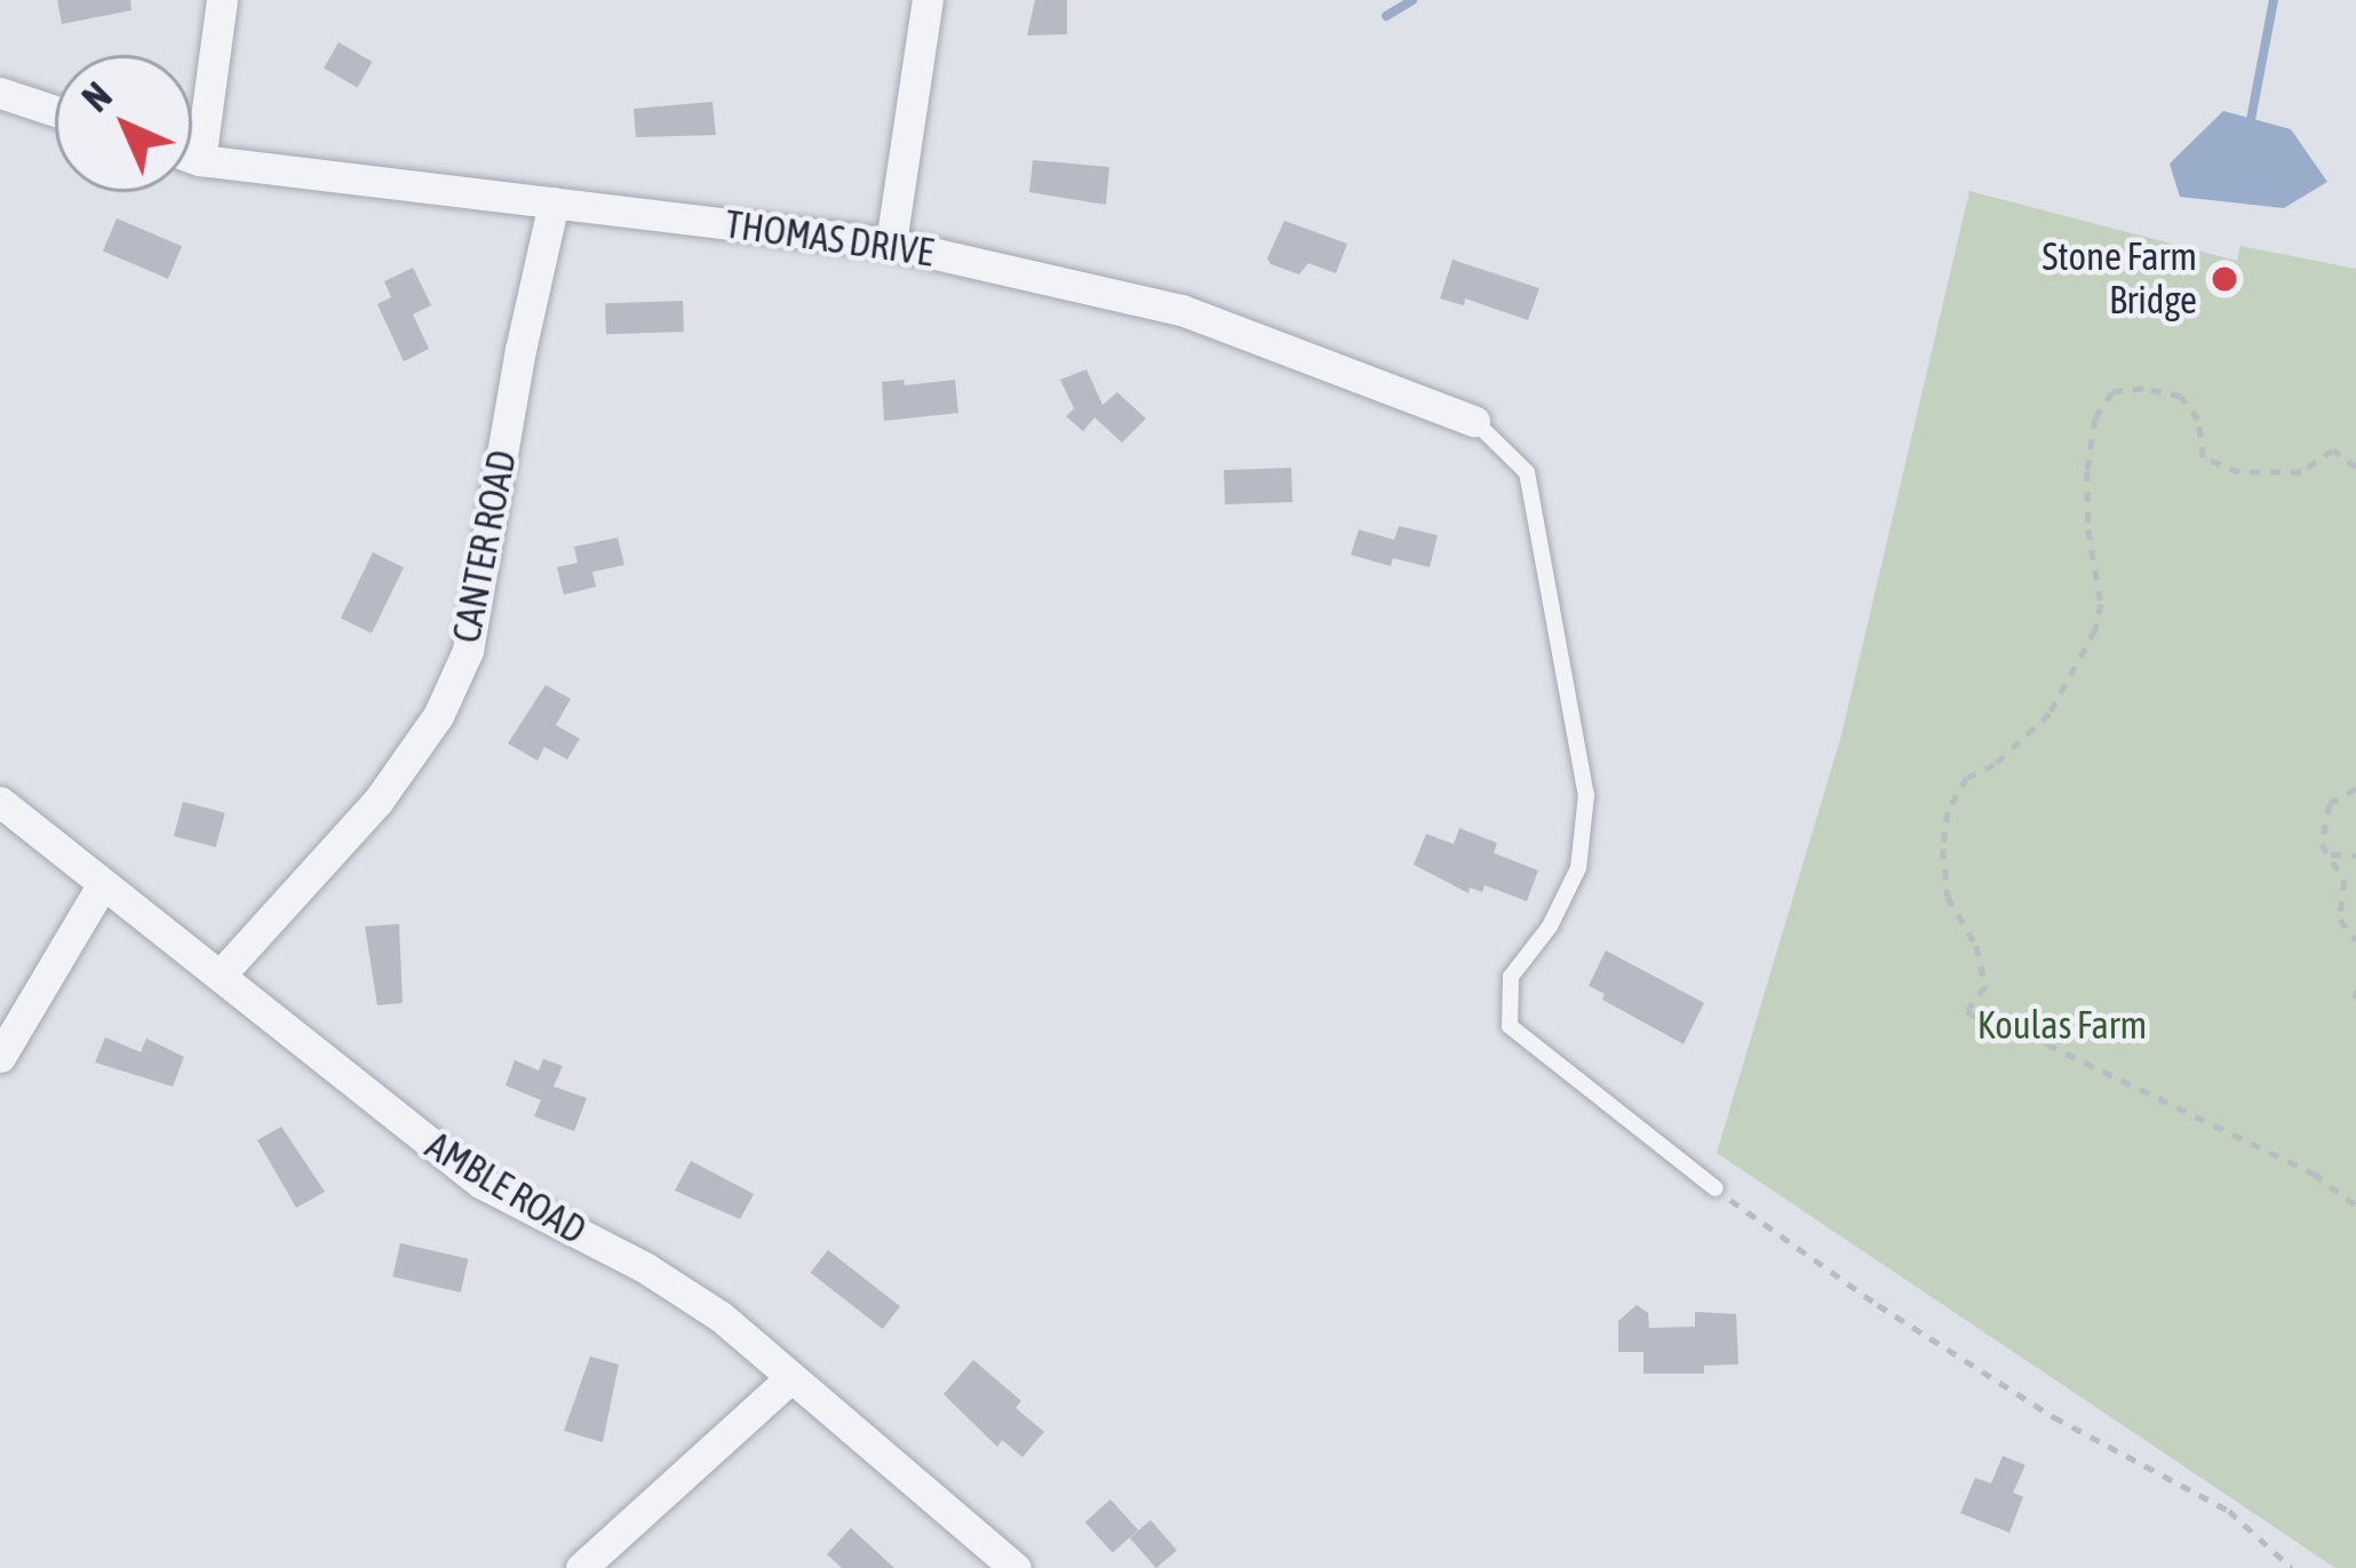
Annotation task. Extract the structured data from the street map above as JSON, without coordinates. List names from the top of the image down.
{
  "streets": {
    "street": ["THOMAS DRIVE", "CANTER ROAD", "AMBLE ROAD"]
  },
  "crossings": [
    ["THOMAS DRIVE", "CANTER ROAD"],
    ["CANTER ROAD", "AMBLE ROAD"]
  ],
  "parks": ["Koulas Farm"],
  "places": ["Stone Farm Bridge"],
  "north": "top left"
}
